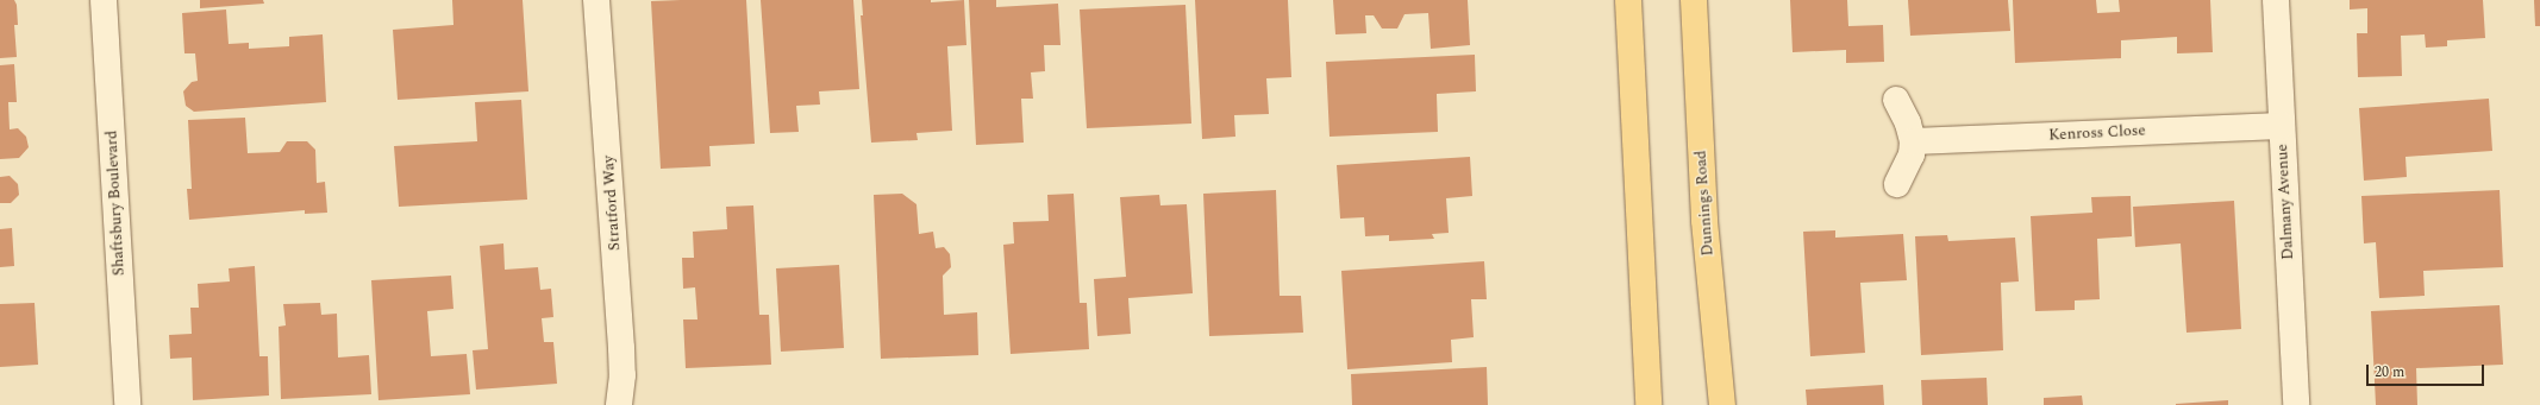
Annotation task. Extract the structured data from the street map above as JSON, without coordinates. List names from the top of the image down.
{
  "streets": {
    "main road": ["Dunnings Road"],
    "street": [
      "Kenross Close",
      "Dalmany Avenue",
      "Shaftsbury Boulevard",
      "Stratford Way"
    ]
  },
  "crossings": [
    ["Kenross Close", "Dalmany Avenue"]
  ],
  "scale_bar": "20 m"
}
